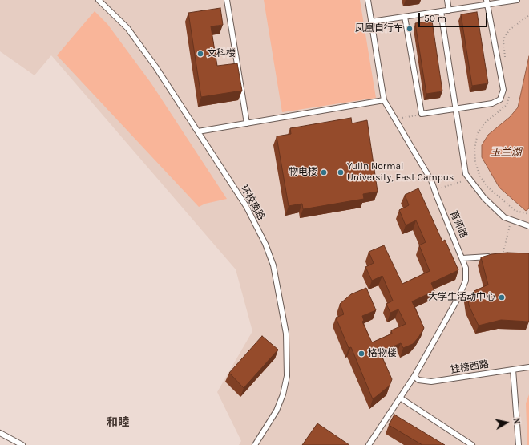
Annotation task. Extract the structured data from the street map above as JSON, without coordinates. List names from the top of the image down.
{
  "streets": {
    "lane": ["环校南路", "育师路", "挂榜西路"]
  },
  "crossings": [
    ["育师路", "挂榜西路"]
  ],
  "districts": ["和睦"],
  "water": ["玉兰湖"],
  "places": [
    "凤凰自行车",
    "文科楼",
    "物电楼",
    "Yulin Normal University, East Campus",
    "大学生活动中心",
    "格物楼"
  ],
  "scale_bar": "50 m",
  "north": "right"
}
